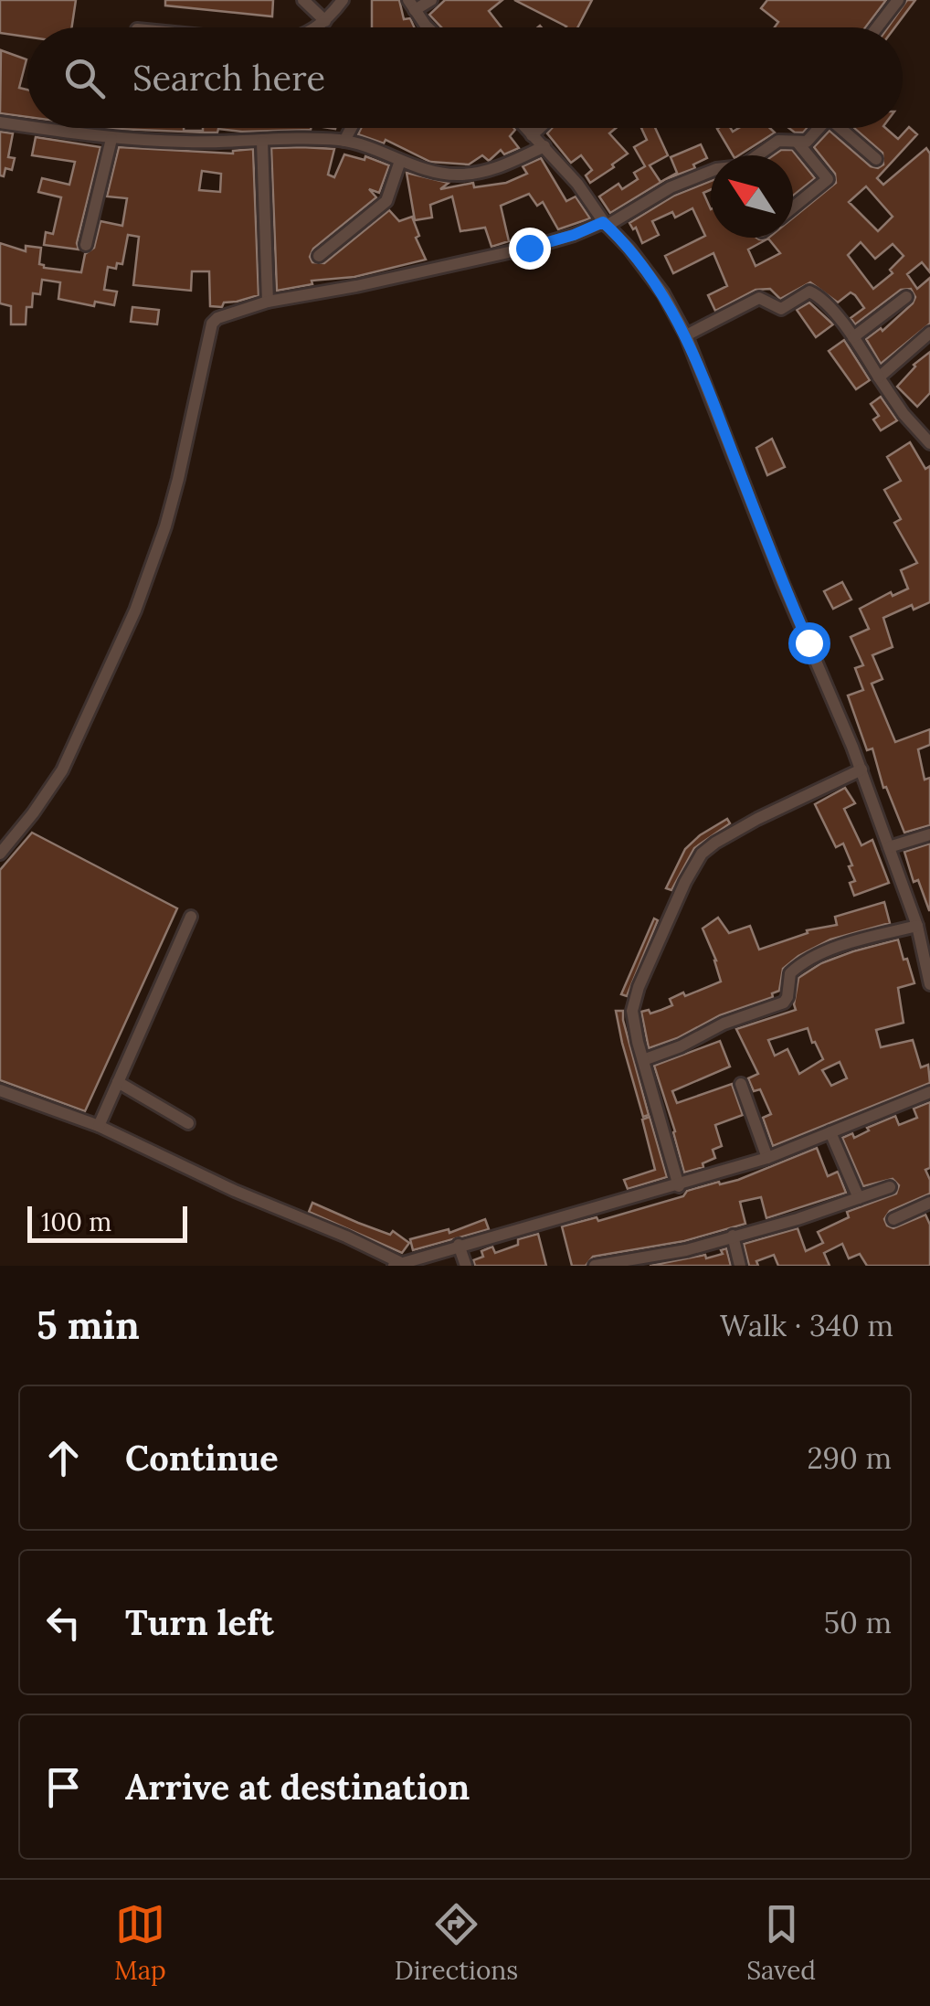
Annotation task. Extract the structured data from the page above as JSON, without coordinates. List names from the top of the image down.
{
  "scale_bar": "100 m",
  "north": "top left",
  "page": {
    "search": "Search here",
    "scale": "100 m",
    "heading": ["5 min", "Walk · 340 m"],
    "list": [
      ["Continue", "290 m"],
      ["Turn left", "50 m"],
      "Arrive at destination"
    ],
    "nav": ["Map", "Directions", "Saved"]
  }
}
